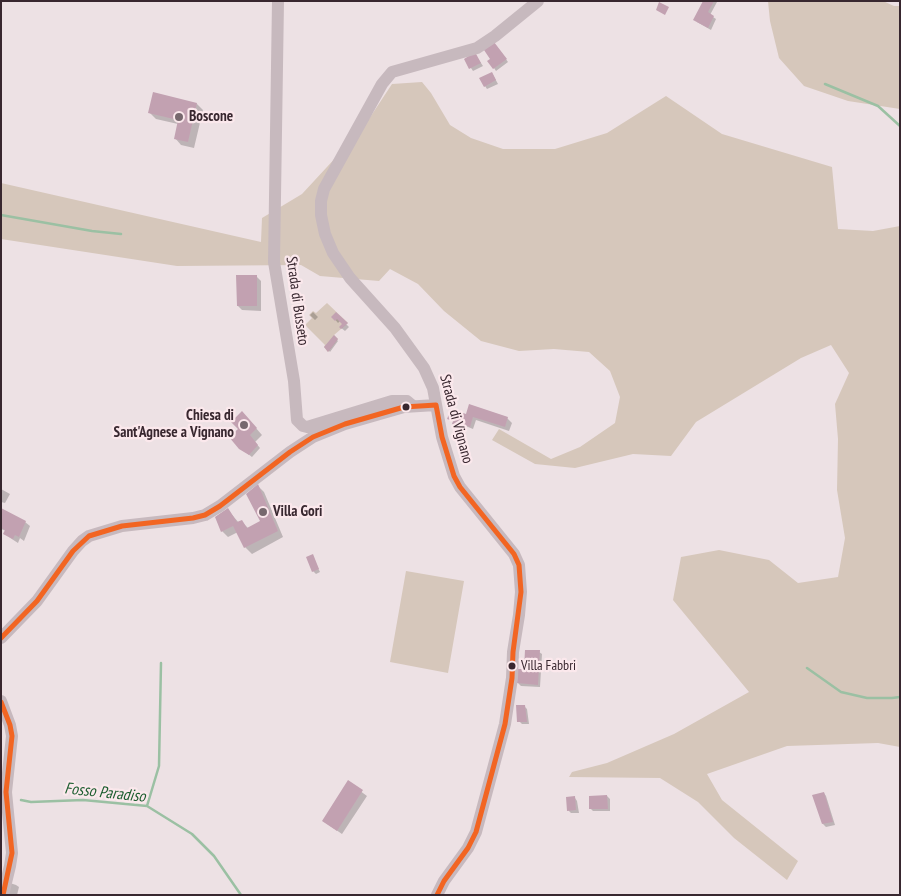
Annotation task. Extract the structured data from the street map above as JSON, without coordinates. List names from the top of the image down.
{
  "streets": {
    "street": ["Strada di Busseto", "Strada di Vignano"]
  },
  "crossings": [
    ["Strada di Busseto", "Strada di Vignano"]
  ],
  "water": ["Fosso Paradiso"],
  "places": [
    "Boscone",
    "Chiesa di Sant'Agnese a Vignano",
    "Villa Gori",
    "Villa Fabbri"
  ]
}
